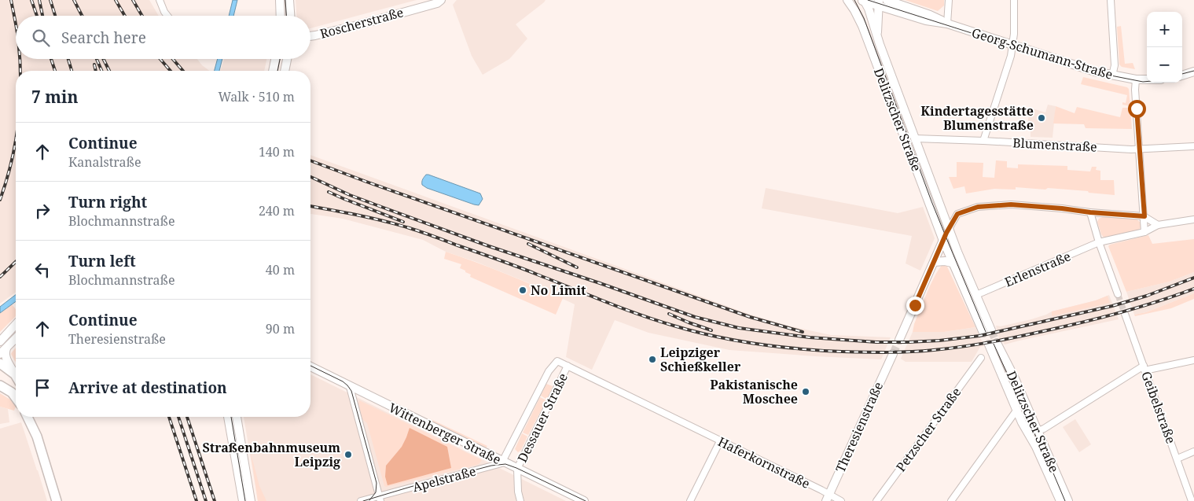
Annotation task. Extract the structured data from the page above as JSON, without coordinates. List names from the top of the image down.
{
  "streets": {
    "main road": [
      "Roscherstraße",
      "Georg-Schumann-Straße",
      "Delitzscher Straße",
      "Theresienstraße",
      "Wittenberger Straße"
    ],
    "street": [
      "Blumenstraße",
      "Erlenstraße",
      "Geibelstraße",
      "Dessauer Straße",
      "Petzscher Straße",
      "Haferkornstraße",
      "Apelstraße"
    ]
  },
  "crossings": [
    ["Georg-Schumann-Straße", "Delitzscher Straße"],
    ["Delitzscher Straße", "Blumenstraße"],
    ["Delitzscher Straße", "Erlenstraße"],
    ["Dessauer Straße", "Wittenberger Straße"],
    ["Dessauer Straße", "Haferkornstraße"],
    ["Dessauer Straße", "Apelstraße"],
    ["Theresienstraße", "Haferkornstraße"],
    ["Wittenberger Straße", "Apelstraße"]
  ],
  "places": [
    "Kindertagesstätte Blumenstraße",
    "No Limit",
    "Leipziger Schießkeller",
    "Pakistanische Moschee",
    "Straßenbahnmuseum Leipzig"
  ],
  "page": {
    "map_buttons": ["+", "−"],
    "search": "Search here",
    "heading": ["7 min", "Walk · 510 m"],
    "list": [
      ["Continue", "Kanalstraße", "140 m"],
      ["Turn right", "Blochmannstraße", "240 m"],
      ["Turn left", "Blochmannstraße", "40 m"],
      ["Continue", "Theresienstraße", "90 m"],
      "Arrive at destination"
    ]
  }
}
